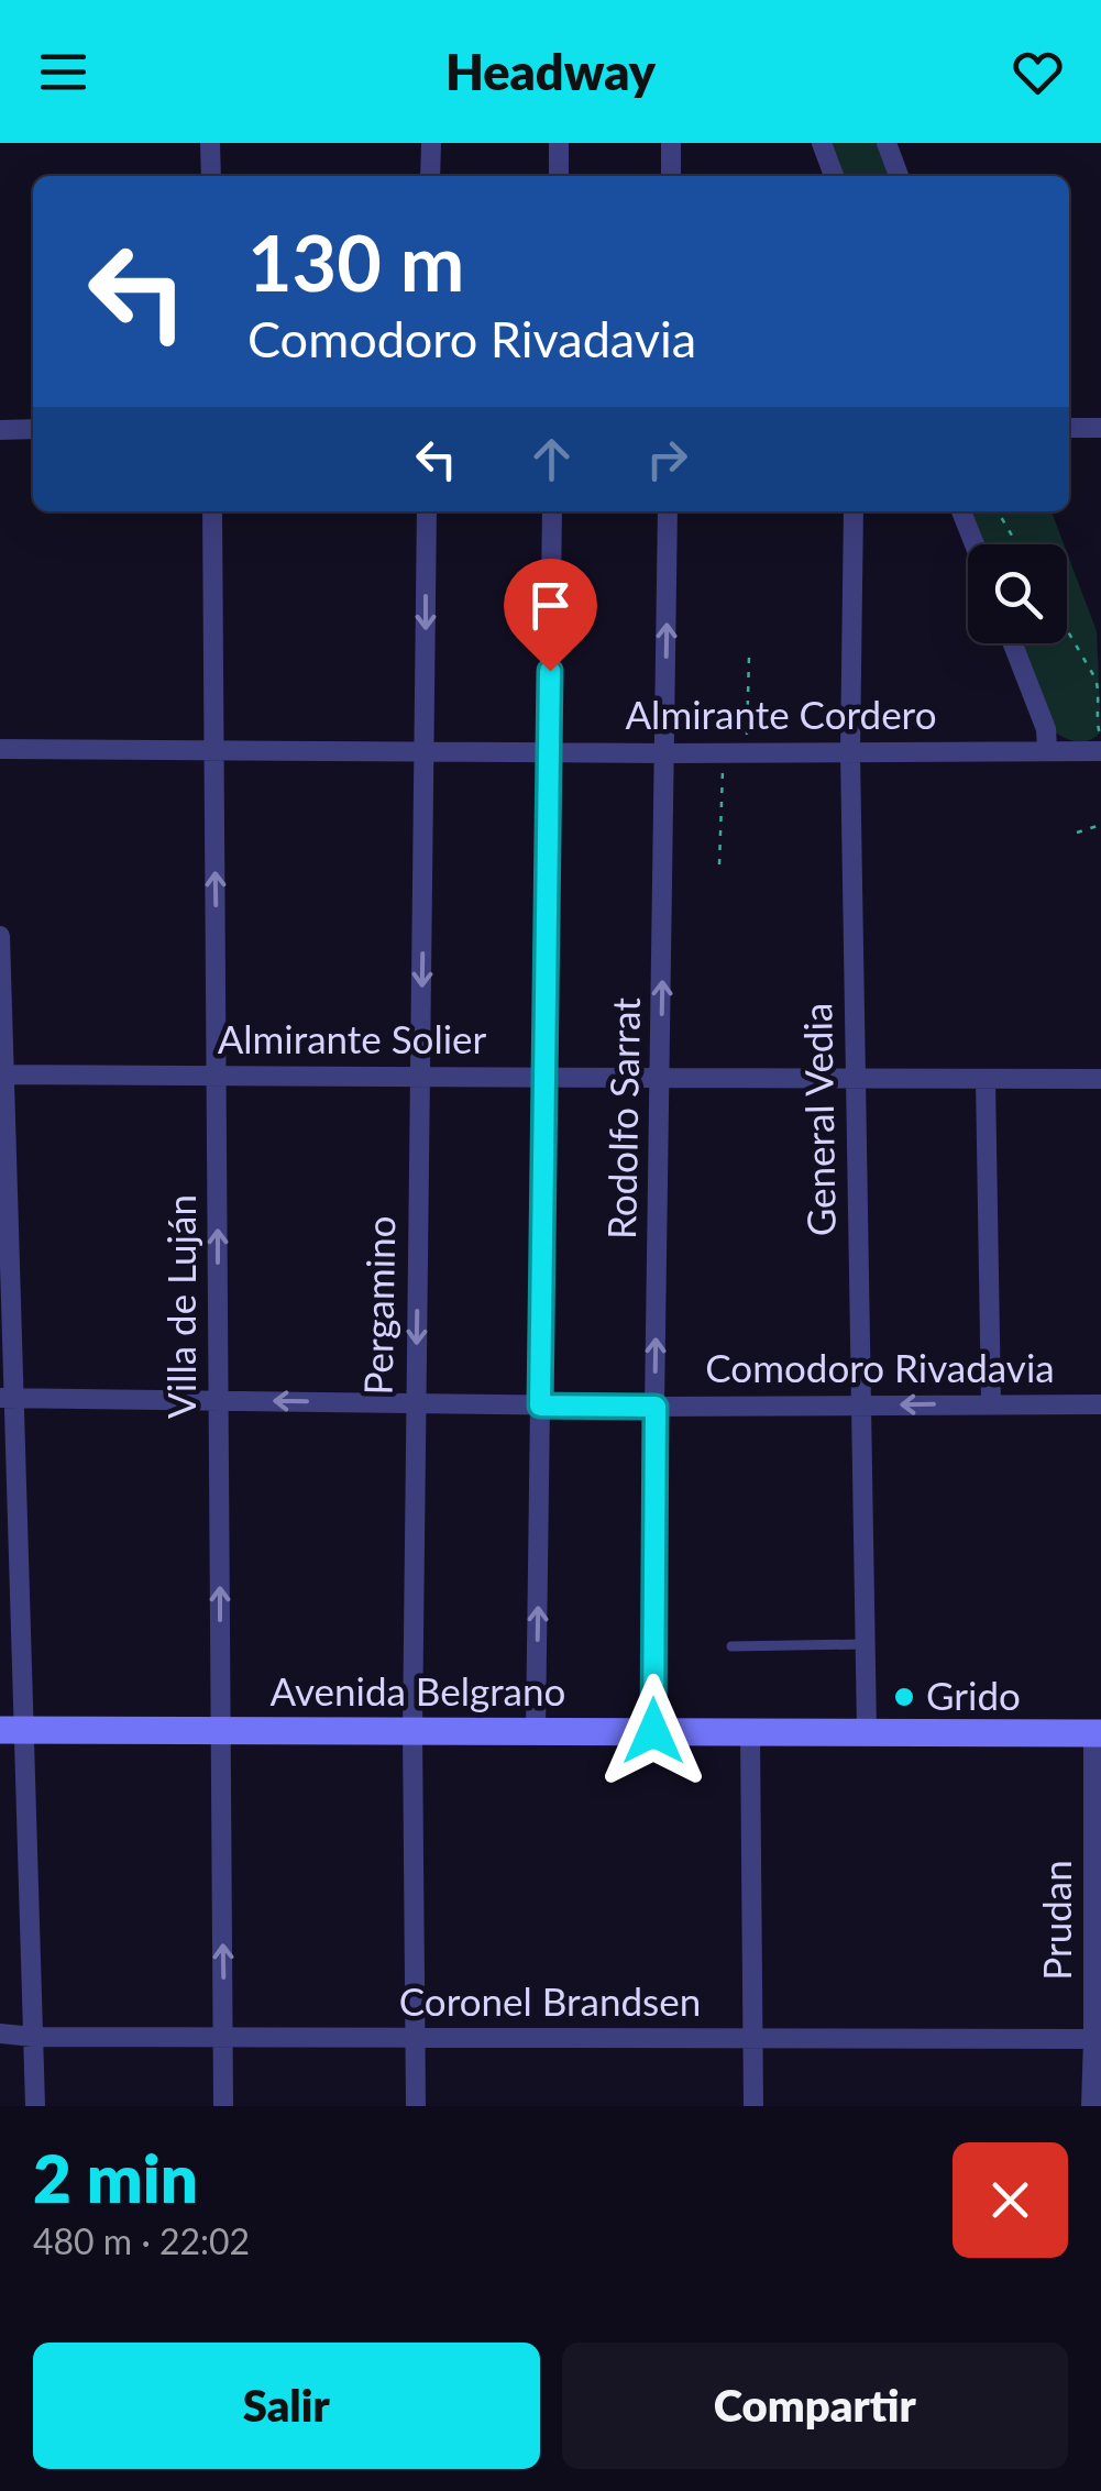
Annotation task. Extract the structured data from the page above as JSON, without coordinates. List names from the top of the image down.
{
  "streets": {
    "street": [
      "Almirante Cordero",
      "Almirante Solier",
      "Rodolfo Sarrat",
      "General Vedia",
      "Pergamino",
      "Villa de Luján",
      "Comodoro Rivadavia",
      "Avenida Belgrano",
      "Prudan",
      "Coronel Brandsen"
    ]
  },
  "crossings": [
    ["Almirante Cordero", "Rodolfo Sarrat"],
    ["Almirante Cordero", "General Vedia"],
    ["Almirante Cordero", "Pergamino"],
    ["Almirante Cordero", "Villa de Luján"],
    ["Almirante Solier", "Rodolfo Sarrat"],
    ["Almirante Solier", "General Vedia"],
    ["Almirante Solier", "Pergamino"],
    ["Almirante Solier", "Villa de Luján"],
    ["Rodolfo Sarrat", "Comodoro Rivadavia"],
    ["Rodolfo Sarrat", "Avenida Belgrano"],
    ["General Vedia", "Comodoro Rivadavia"],
    ["General Vedia", "Avenida Belgrano"],
    ["Pergamino", "Comodoro Rivadavia"],
    ["Pergamino", "Avenida Belgrano"],
    ["Pergamino", "Coronel Brandsen"],
    ["Villa de Luján", "Comodoro Rivadavia"],
    ["Villa de Luján", "Avenida Belgrano"],
    ["Villa de Luján", "Coronel Brandsen"],
    ["Avenida Belgrano", "Prudan"],
    ["Prudan", "Coronel Brandsen"]
  ],
  "one_way": ["Villa de Luján"],
  "places": ["Grido"],
  "page": {
    "header": "Headway",
    "turn": ["130 m", "Comodoro Rivadavia"],
    "heading": ["2 min", "480 m · 22:02"],
    "buttons": ["Salir", "Compartir"]
  }
}
